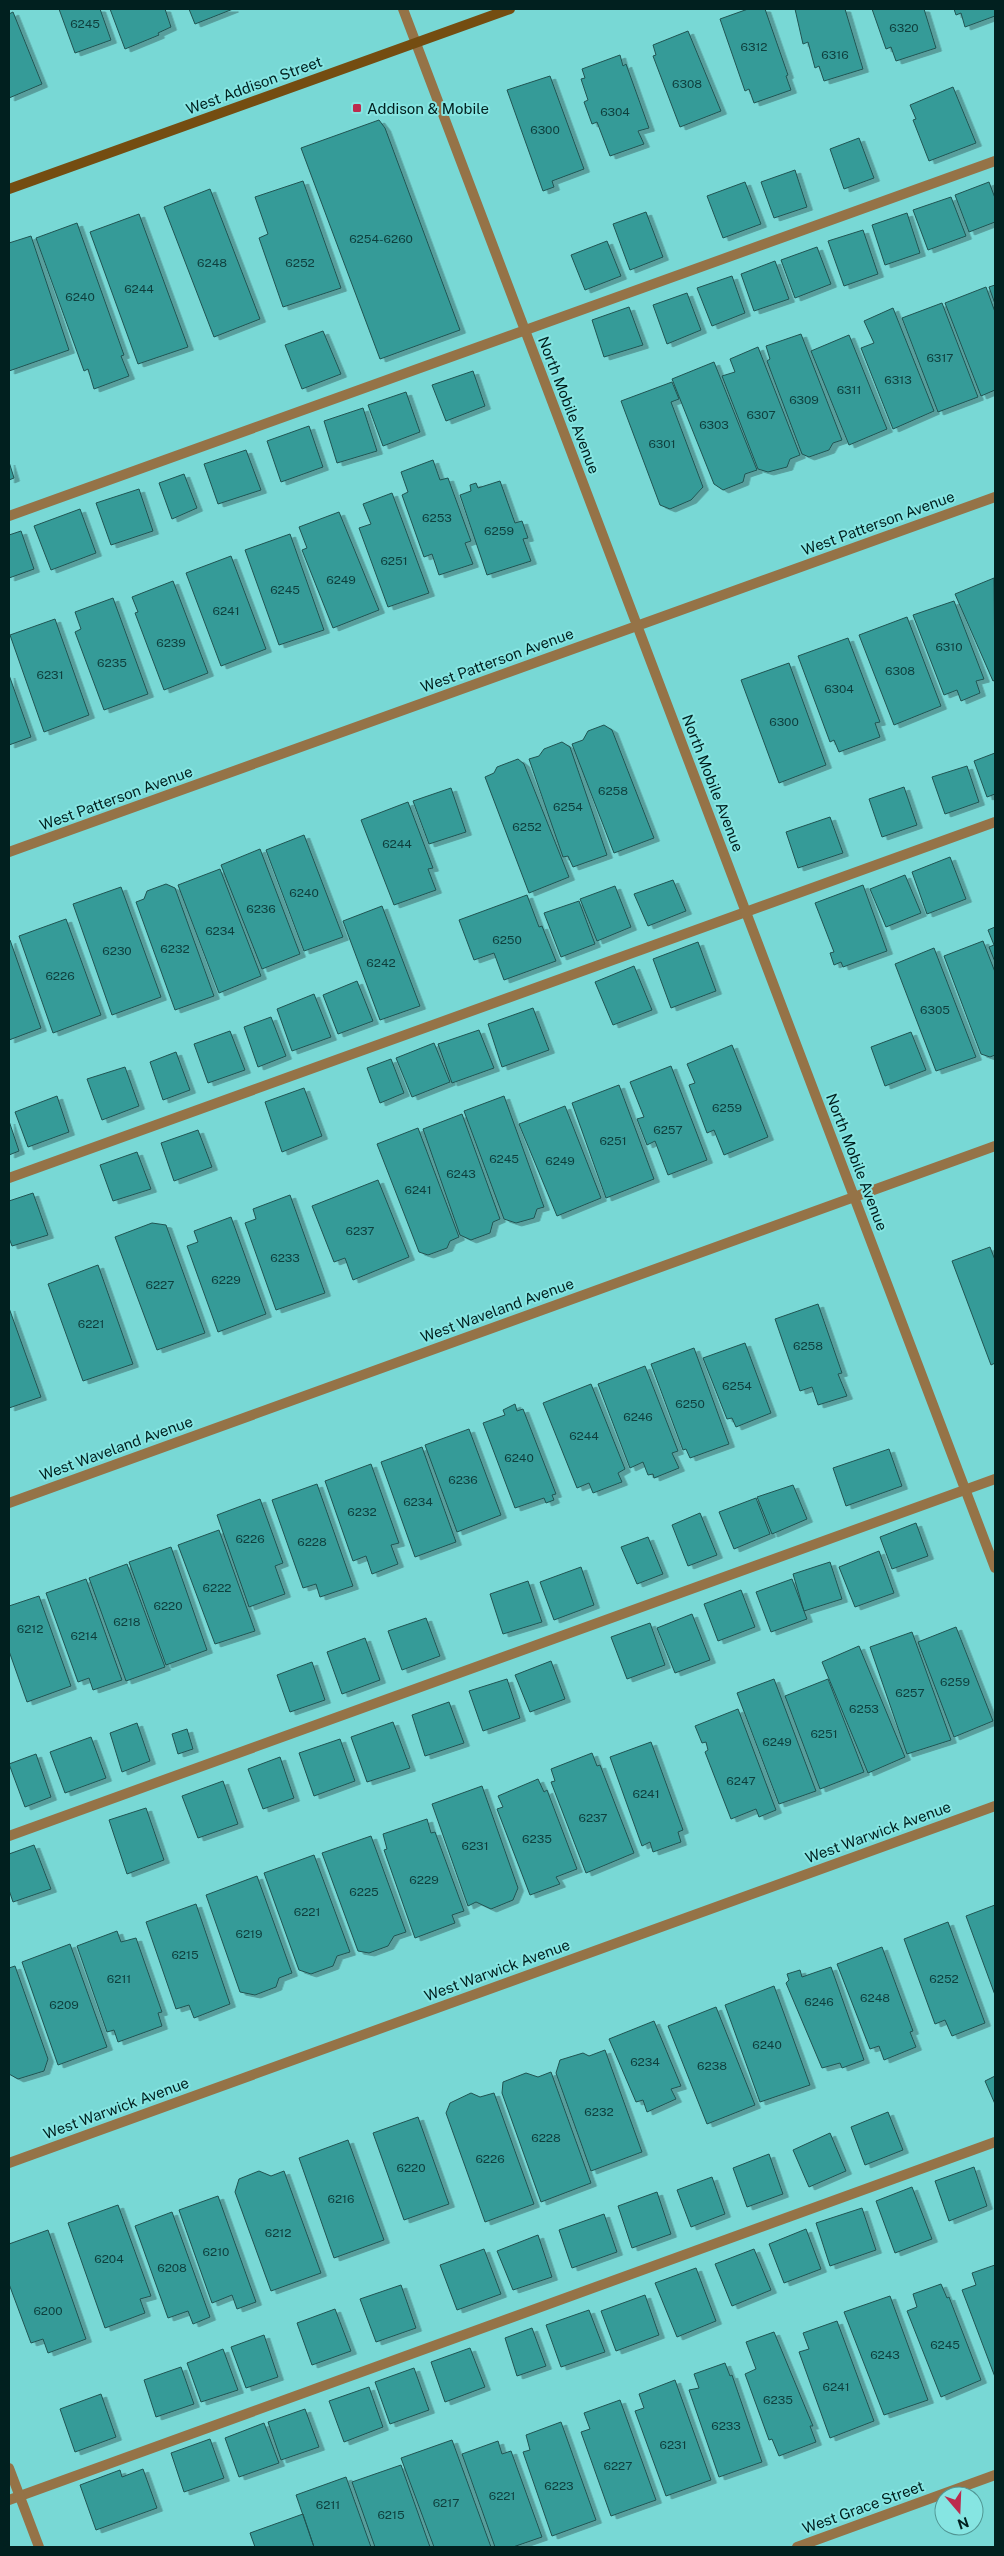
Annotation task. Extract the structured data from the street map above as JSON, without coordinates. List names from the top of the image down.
{
  "streets": {
    "street": [
      "West Addison Street",
      "North Mobile Avenue",
      "West Patterson Avenue",
      "West Waveland Avenue",
      "West Warwick Avenue",
      "West Grace Street"
    ]
  },
  "crossings": [
    ["West Addison Street", "North Mobile Avenue"],
    ["North Mobile Avenue", "West Patterson Avenue"],
    ["North Mobile Avenue", "West Waveland Avenue"]
  ],
  "places": {
    "transit": ["Addison & Mobile"]
  },
  "house_numbers": [
    "6245",
    "6320",
    "6312",
    "6316",
    "6308",
    "6304",
    "6300",
    "6254-6260",
    "6248",
    "6252",
    "6244",
    "6240",
    "6317",
    "6313",
    "6311",
    "6309",
    "6307",
    "6303",
    "6301",
    "6253",
    "6259",
    "6251",
    "6249",
    "6245",
    "6241",
    "6239",
    "6310",
    "6235",
    "6308",
    "6231",
    "6304",
    "6300",
    "6258",
    "6254",
    "6252",
    "6244",
    "6240",
    "6236",
    "6234",
    "6250",
    "6232",
    "6230",
    "6242",
    "6226",
    "6305",
    "6259",
    "6257",
    "6251",
    "6245",
    "6249",
    "6243",
    "6241",
    "6237",
    "6233",
    "6229",
    "6227",
    "6221",
    "6258",
    "6254",
    "6250",
    "6246",
    "6244",
    "6240",
    "6236",
    "6234",
    "6232",
    "6226",
    "6228",
    "6222",
    "6220",
    "6218",
    "6212",
    "6214",
    "6259",
    "6257",
    "6253",
    "6251",
    "6249",
    "6247",
    "6241",
    "6237",
    "6235",
    "6231",
    "6229",
    "6225",
    "6221",
    "6219",
    "6215",
    "6211",
    "6252",
    "6248",
    "6246",
    "6209",
    "6240",
    "6234",
    "6238",
    "6232",
    "6228",
    "6226",
    "6220",
    "6216",
    "6212",
    "6210",
    "6204",
    "6208",
    "6200",
    "6245",
    "6243",
    "6241",
    "6235",
    "6233",
    "6231",
    "6227",
    "6223",
    "6221",
    "6217",
    "6211",
    "6215"
  ],
  "north": "bottom"
}
